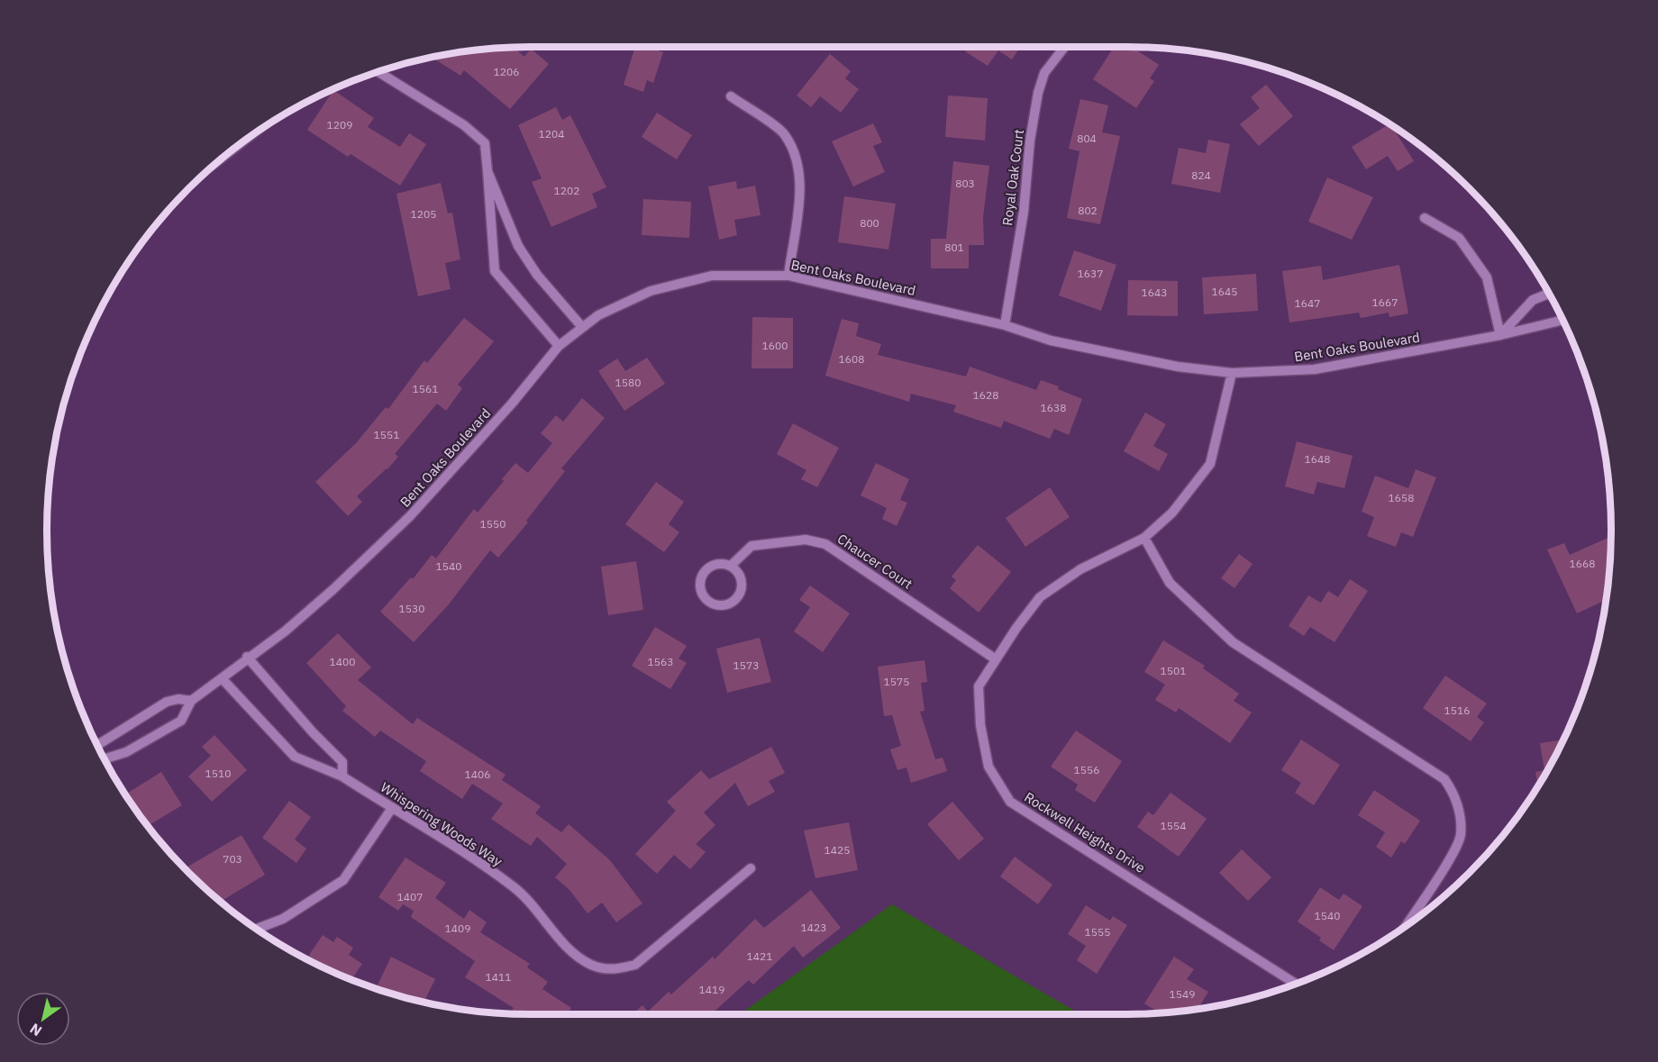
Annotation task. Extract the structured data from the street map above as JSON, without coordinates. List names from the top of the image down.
{
  "streets": {
    "street": [
      "Royal Oak Court",
      "Bent Oaks Boulevard",
      "Chaucer Court",
      "Whispering Woods Way",
      "Rockwell Heights Drive"
    ]
  },
  "crossings": [
    ["Royal Oak Court", "Bent Oaks Boulevard"],
    ["Bent Oaks Boulevard", "Whispering Woods Way"],
    ["Bent Oaks Boulevard", "Rockwell Heights Drive"],
    ["Chaucer Court", "Rockwell Heights Drive"]
  ],
  "house_numbers": [
    "1206",
    "1209",
    "1204",
    "804",
    "824",
    "803",
    "1202",
    "802",
    "1205",
    "800",
    "801",
    "1637",
    "1645",
    "1643",
    "1667",
    "1647",
    "1600",
    "1608",
    "1580",
    "1561",
    "1628",
    "1638",
    "1551",
    "1648",
    "1658",
    "1550",
    "1668",
    "1540",
    "1530",
    "1400",
    "1563",
    "1573",
    "1501",
    "1575",
    "1516",
    "1556",
    "1510",
    "1406",
    "1554",
    "1425",
    "703",
    "1407",
    "1540",
    "1423",
    "1409",
    "1555",
    "1421",
    "1411",
    "1419",
    "1549"
  ],
  "north": "bottom left"
}
